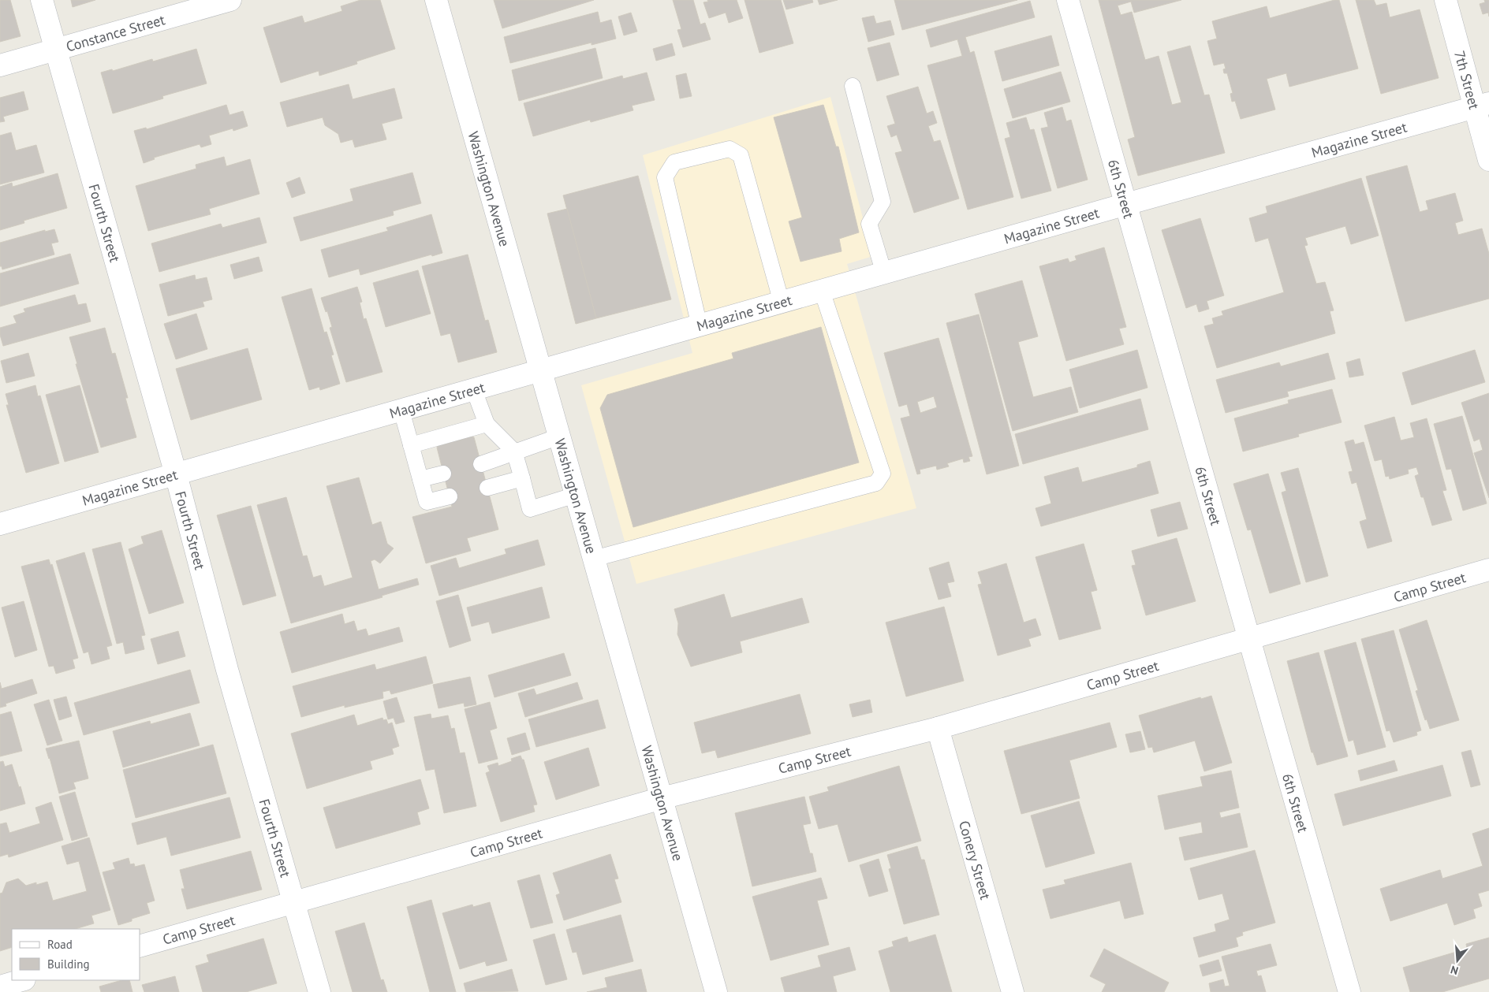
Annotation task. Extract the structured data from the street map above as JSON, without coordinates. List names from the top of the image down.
{
  "streets": {
    "street": [
      "Constance Street",
      "7th Street",
      "Magazine Street",
      "Washington Avenue",
      "6th Street",
      "Fourth Street",
      "Camp Street",
      "Conery Street"
    ]
  },
  "crossings": [
    ["Constance Street", "Fourth Street"],
    ["7th Street", "Magazine Street"],
    ["Magazine Street", "Washington Avenue"],
    ["Magazine Street", "6th Street"],
    ["Magazine Street", "Fourth Street"],
    ["Washington Avenue", "Camp Street"],
    ["6th Street", "Camp Street"],
    ["Fourth Street", "Camp Street"],
    ["Camp Street", "Conery Street"]
  ],
  "legend": ["Road", "Building"],
  "north": "bottom"
}
